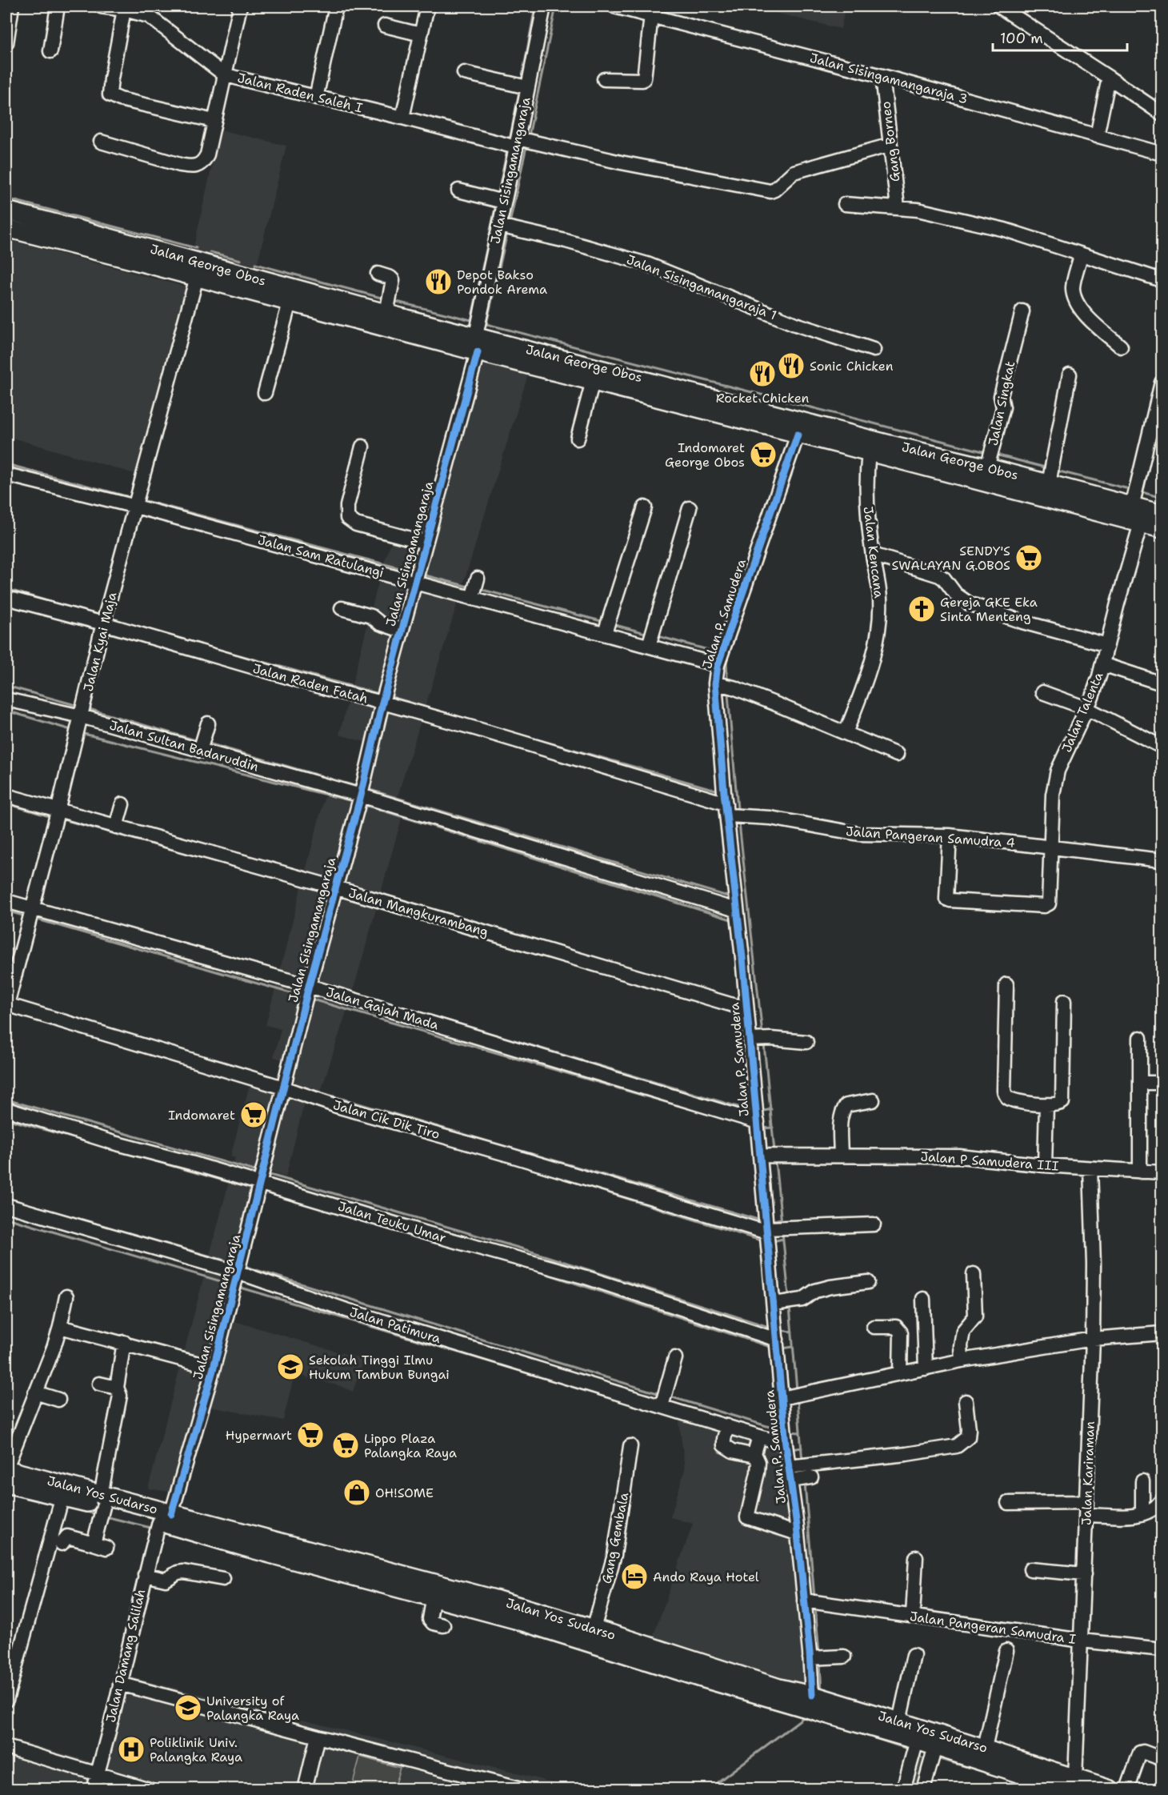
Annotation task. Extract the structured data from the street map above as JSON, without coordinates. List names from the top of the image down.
{
  "streets": {
    "main road": ["Jalan George Obos", "Jalan Yos Sudarso"],
    "street": [
      "Jalan Sisingamangaraja 3",
      "Jalan Raden Saleh I",
      "Gang Borneo",
      "Jalan Sisingamangaraja",
      "Jalan Sisingamangaraja 1",
      "Jalan Singkat",
      "Jalan Kencana",
      "Jalan Sam Ratulangi",
      "Jalan P. Samudera",
      "Jalan Kyai Maja",
      "Jalan Raden Fatah",
      "Jalan Talenta",
      "Jalan Sultan Badaruddin",
      "Jalan Pangeran Samudra 4",
      "Jalan Mangkurambang",
      "Jalan Gajah Mada",
      "Jalan Cik Dik Tiro",
      "Jalan P Samudera III",
      "Jalan Teuku Umar",
      "Jalan Patimura",
      "Jalan Kariraman",
      "Gang Gembala",
      "Jalan Pangeran Samudra I",
      "Jalan Damang Salilah"
    ]
  },
  "crossings": [
    ["Jalan Sisingamangaraja 3", "Gang Borneo"],
    ["Jalan Raden Saleh I", "Jalan Sisingamangaraja"],
    ["Jalan Sisingamangaraja", "Jalan George Obos"],
    ["Jalan Sisingamangaraja", "Jalan Sisingamangaraja 1"],
    ["Jalan Sisingamangaraja", "Jalan Sam Ratulangi"],
    ["Jalan Sisingamangaraja", "Jalan Raden Fatah"],
    ["Jalan Sisingamangaraja", "Jalan Sultan Badaruddin"],
    ["Jalan Sisingamangaraja", "Jalan Mangkurambang"],
    ["Jalan Sisingamangaraja", "Jalan Gajah Mada"],
    ["Jalan Sisingamangaraja", "Jalan Cik Dik Tiro"],
    ["Jalan Sisingamangaraja", "Jalan Teuku Umar"],
    ["Jalan Sisingamangaraja", "Jalan Patimura"],
    ["Jalan Sisingamangaraja", "Jalan Yos Sudarso"],
    ["Jalan Sisingamangaraja", "Jalan Damang Salilah"],
    ["Jalan George Obos", "Jalan Singkat"],
    ["Jalan George Obos", "Jalan Kencana"],
    ["Jalan George Obos", "Jalan P. Samudera"],
    ["Jalan George Obos", "Jalan Kyai Maja"],
    ["Jalan George Obos", "Jalan Talenta"],
    ["Jalan Sam Ratulangi", "Jalan P. Samudera"],
    ["Jalan Sam Ratulangi", "Jalan Kyai Maja"],
    ["Jalan P. Samudera", "Jalan Raden Fatah"],
    ["Jalan P. Samudera", "Jalan Sultan Badaruddin"],
    ["Jalan P. Samudera", "Jalan Pangeran Samudra 4"],
    ["Jalan P. Samudera", "Jalan Mangkurambang"],
    ["Jalan P. Samudera", "Jalan Gajah Mada"],
    ["Jalan P. Samudera", "Jalan Cik Dik Tiro"],
    ["Jalan P. Samudera", "Jalan P Samudera III"],
    ["Jalan P. Samudera", "Jalan Teuku Umar"],
    ["Jalan P. Samudera", "Jalan Patimura"],
    ["Jalan P. Samudera", "Jalan Yos Sudarso"],
    ["Jalan P. Samudera", "Jalan Pangeran Samudra I"],
    ["Jalan Kyai Maja", "Jalan Raden Fatah"],
    ["Jalan Kyai Maja", "Jalan Sultan Badaruddin"],
    ["Jalan Kyai Maja", "Jalan Mangkurambang"],
    ["Jalan Kyai Maja", "Jalan Gajah Mada"],
    ["Jalan Kyai Maja", "Jalan Cik Dik Tiro"],
    ["Jalan Raden Fatah", "Jalan Pangeran Samudra 4"],
    ["Jalan Talenta", "Jalan Pangeran Samudra 4"],
    ["Jalan P Samudera III", "Jalan Kariraman"],
    ["Jalan Kariraman", "Jalan Yos Sudarso"],
    ["Jalan Kariraman", "Jalan Pangeran Samudra I"],
    ["Jalan Yos Sudarso", "Gang Gembala"],
    ["Jalan Yos Sudarso", "Jalan Damang Salilah"]
  ],
  "places": {
    "restaurant": ["Depot Bakso Pondok Arema", "Sonic Chicken", "Rocket Chicken"],
    "supermarket": [
      "Indomaret George Obos",
      "SENDY'S SWALAYAN G.OBOS",
      "Indomaret",
      "Hypermart",
      "Lippo Plaza Palangka Raya"
    ],
    "church": ["Gereja GKE Eka Sinta Menteng"],
    "school or university": ["Sekolah Tinggi Ilmu Hukum Tambun Bungai", "University of Palangka Raya"],
    "shop": ["OH!SOME"],
    "hotel": ["Ando Raya Hotel"],
    "hospital": ["Poliklinik Univ. Palangka Raya"]
  },
  "scale_bar": "100 m"
}
